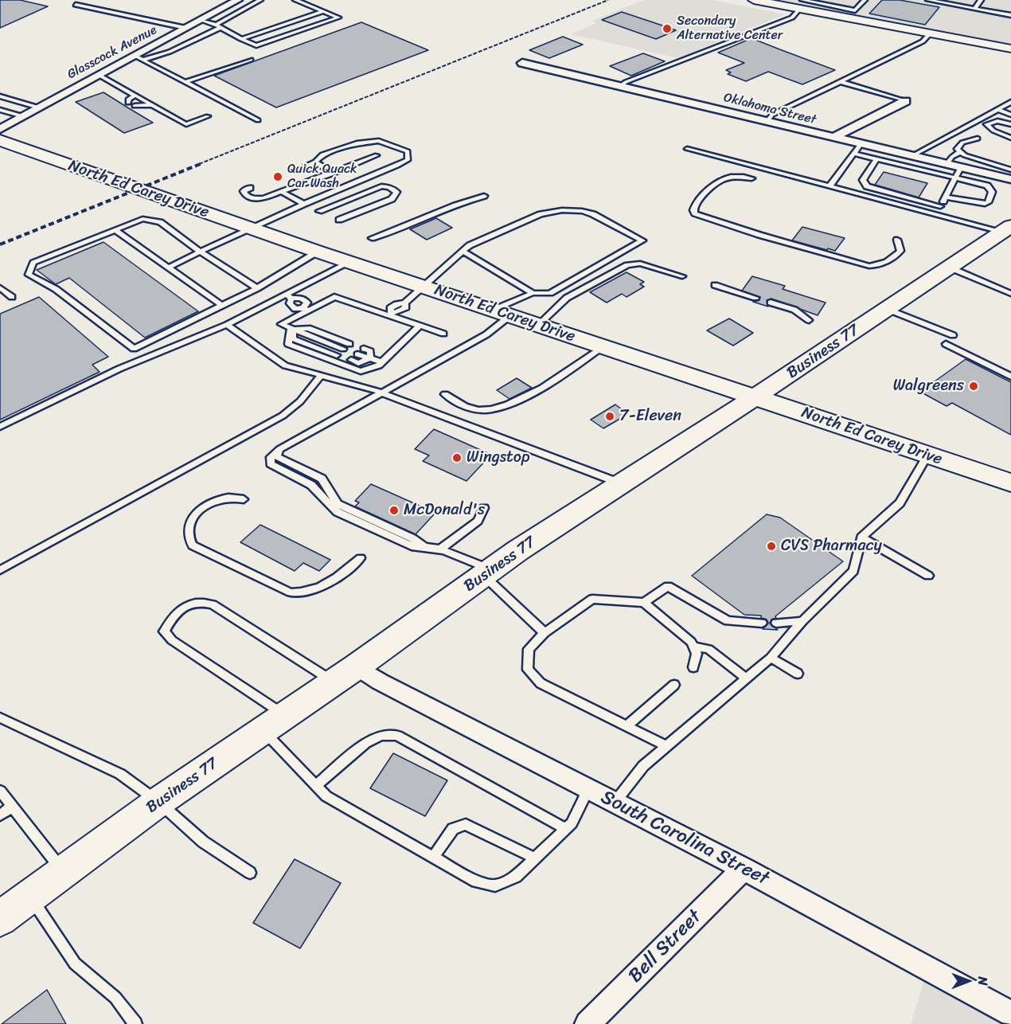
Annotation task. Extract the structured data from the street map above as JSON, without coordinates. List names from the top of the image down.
{
  "streets": {
    "main road": ["North Ed Carey Drive", "Business 77"],
    "street": [
      "Glasscock Avenue",
      "Oklahoma Street",
      "South Carolina Street",
      "Bell Street"
    ]
  },
  "crossings": [
    ["North Ed Carey Drive", "Business 77"],
    ["Business 77", "South Carolina Street"],
    ["South Carolina Street", "Bell Street"]
  ],
  "places": [
    "Secondary Alternative Center",
    "Quick Quack Car Wash",
    "Walgreens",
    "7-Eleven",
    "Wingstop",
    "McDonald's",
    "CVS Pharmacy"
  ],
  "north": "right"
}
